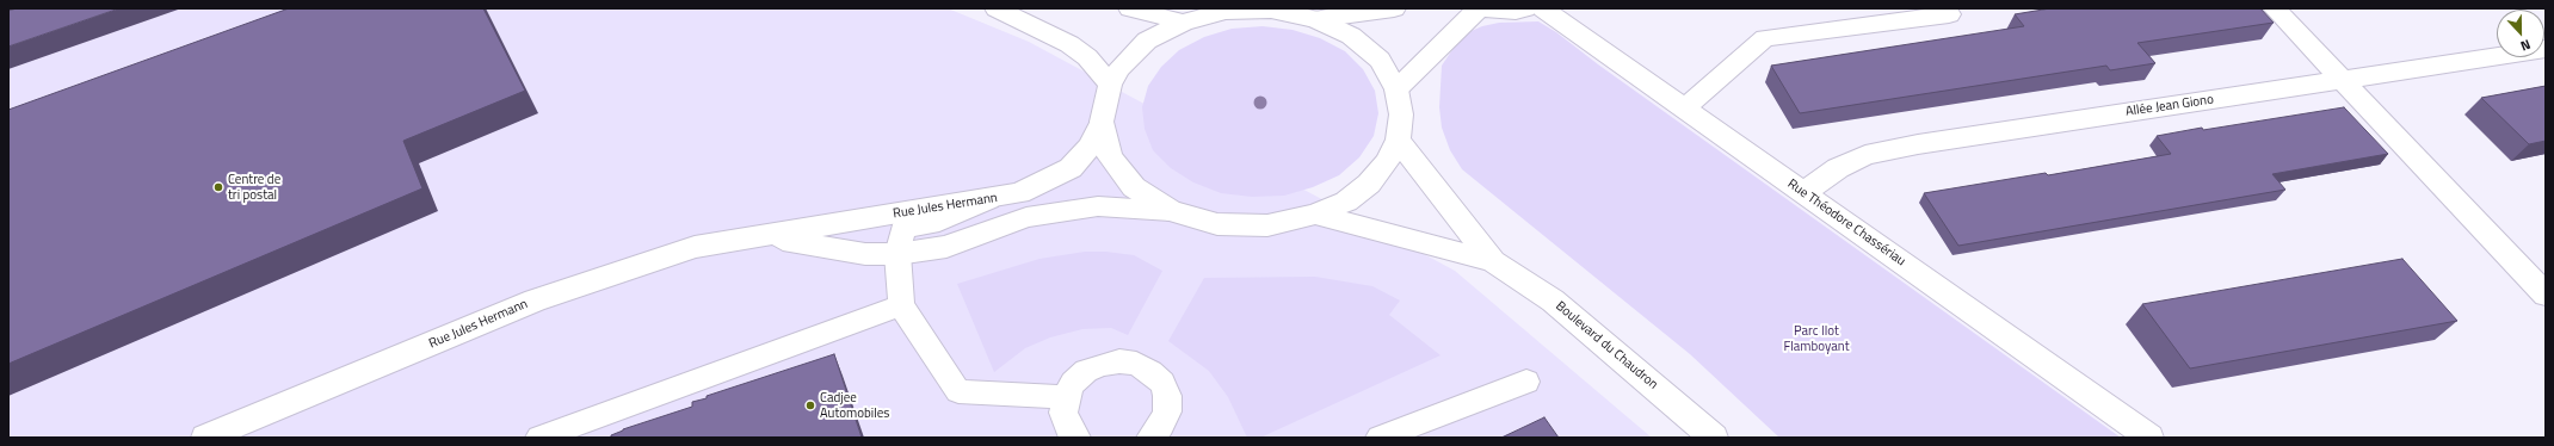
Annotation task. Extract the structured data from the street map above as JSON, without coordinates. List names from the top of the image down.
{
  "streets": {
    "street": [
      "Allée Jean Giono",
      "Rue Jules Hermann",
      "Rue Théodore Chassériau",
      "Boulevard du Chaudron"
    ]
  },
  "crossings": [
    ["Allée Jean Giono", "Rue Théodore Chassériau"]
  ],
  "parks": ["Parc Ilot Flamboyant"],
  "places": ["Centre de tri postal", "Cadjee Automobiles"],
  "north": "bottom"
}
